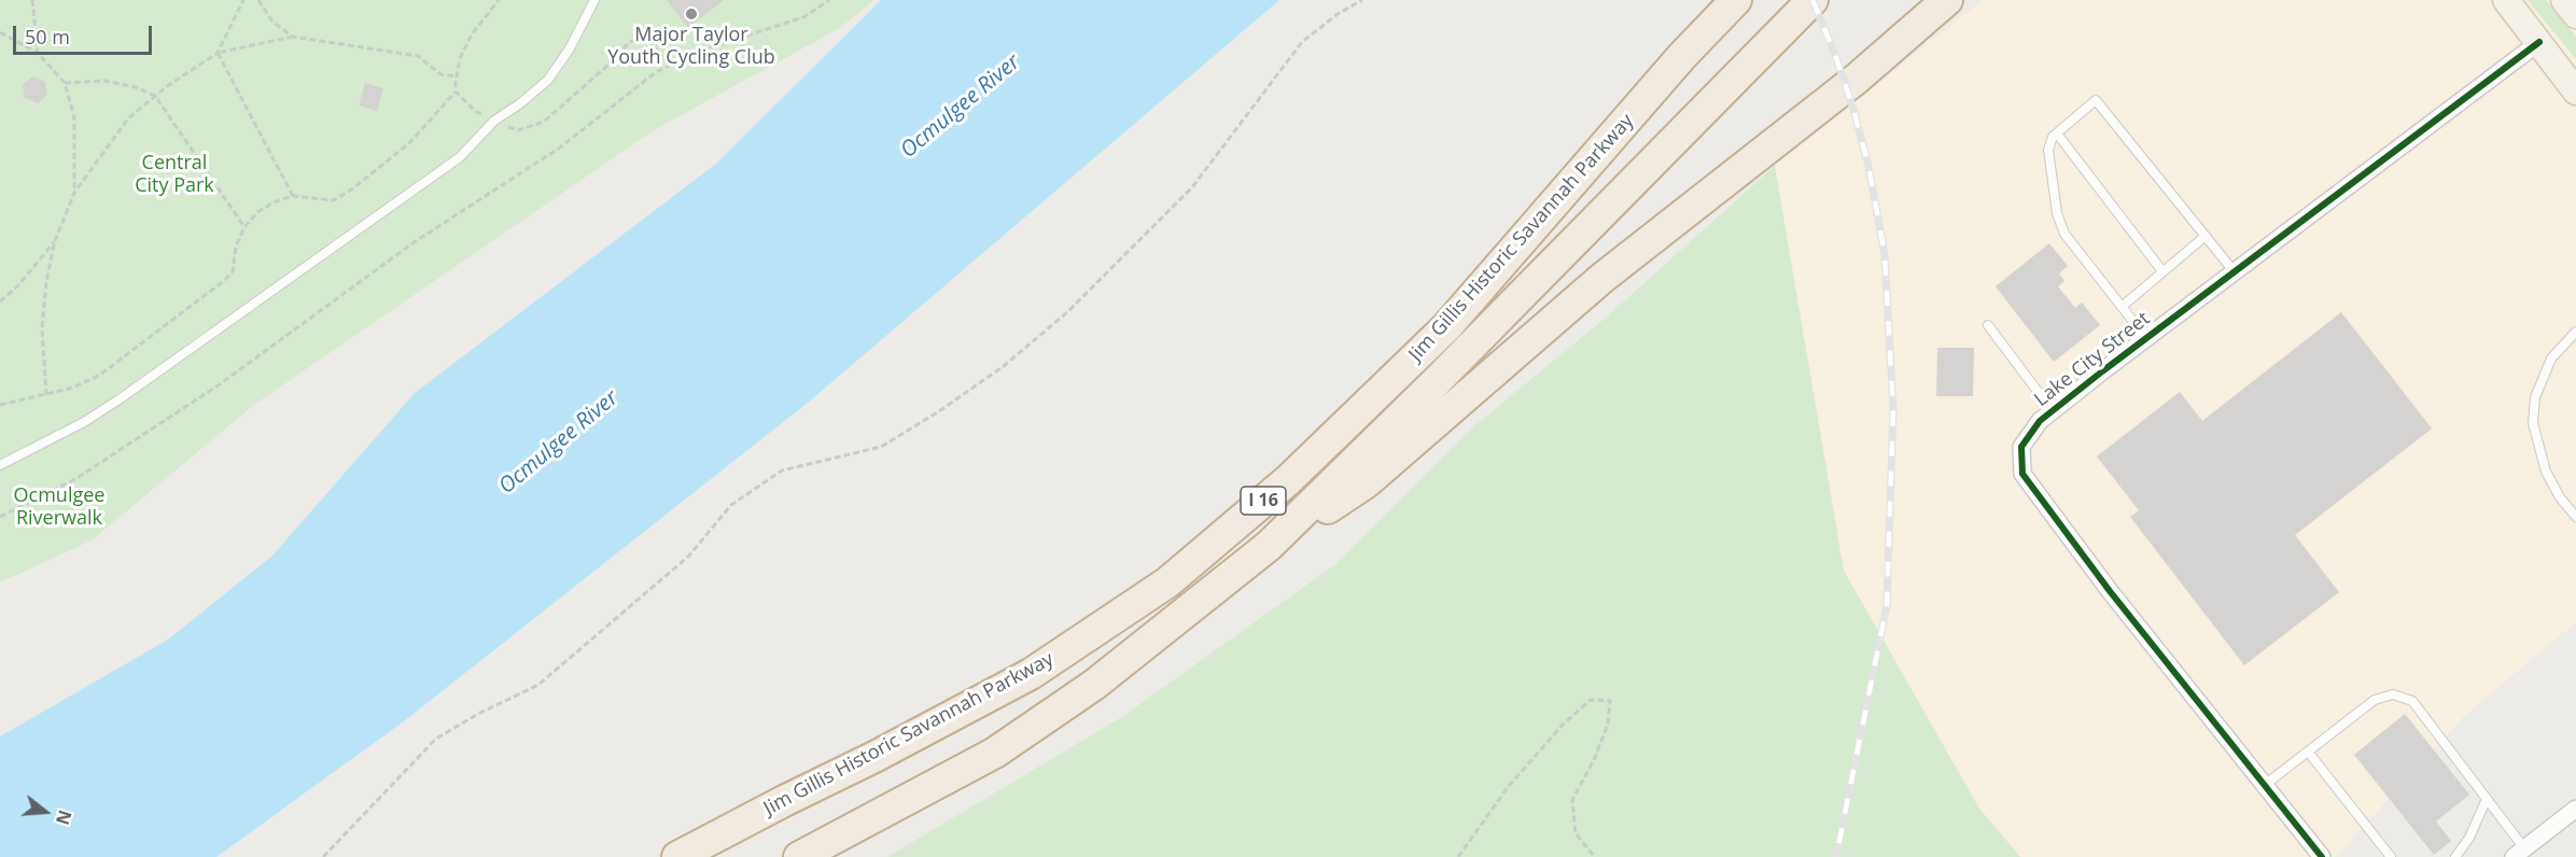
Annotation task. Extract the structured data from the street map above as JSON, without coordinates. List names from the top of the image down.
{
  "streets": {
    "highway": ["Jim Gillis Historic Savannah Parkway", "I 16"],
    "street": ["Lake City Street"]
  },
  "water": ["Ocmulgee River"],
  "parks": ["Central City Park", "Ocmulgee Riverwalk"],
  "places": ["Major Taylor Youth Cycling Club"],
  "scale_bar": "50 m",
  "north": "right"
}
